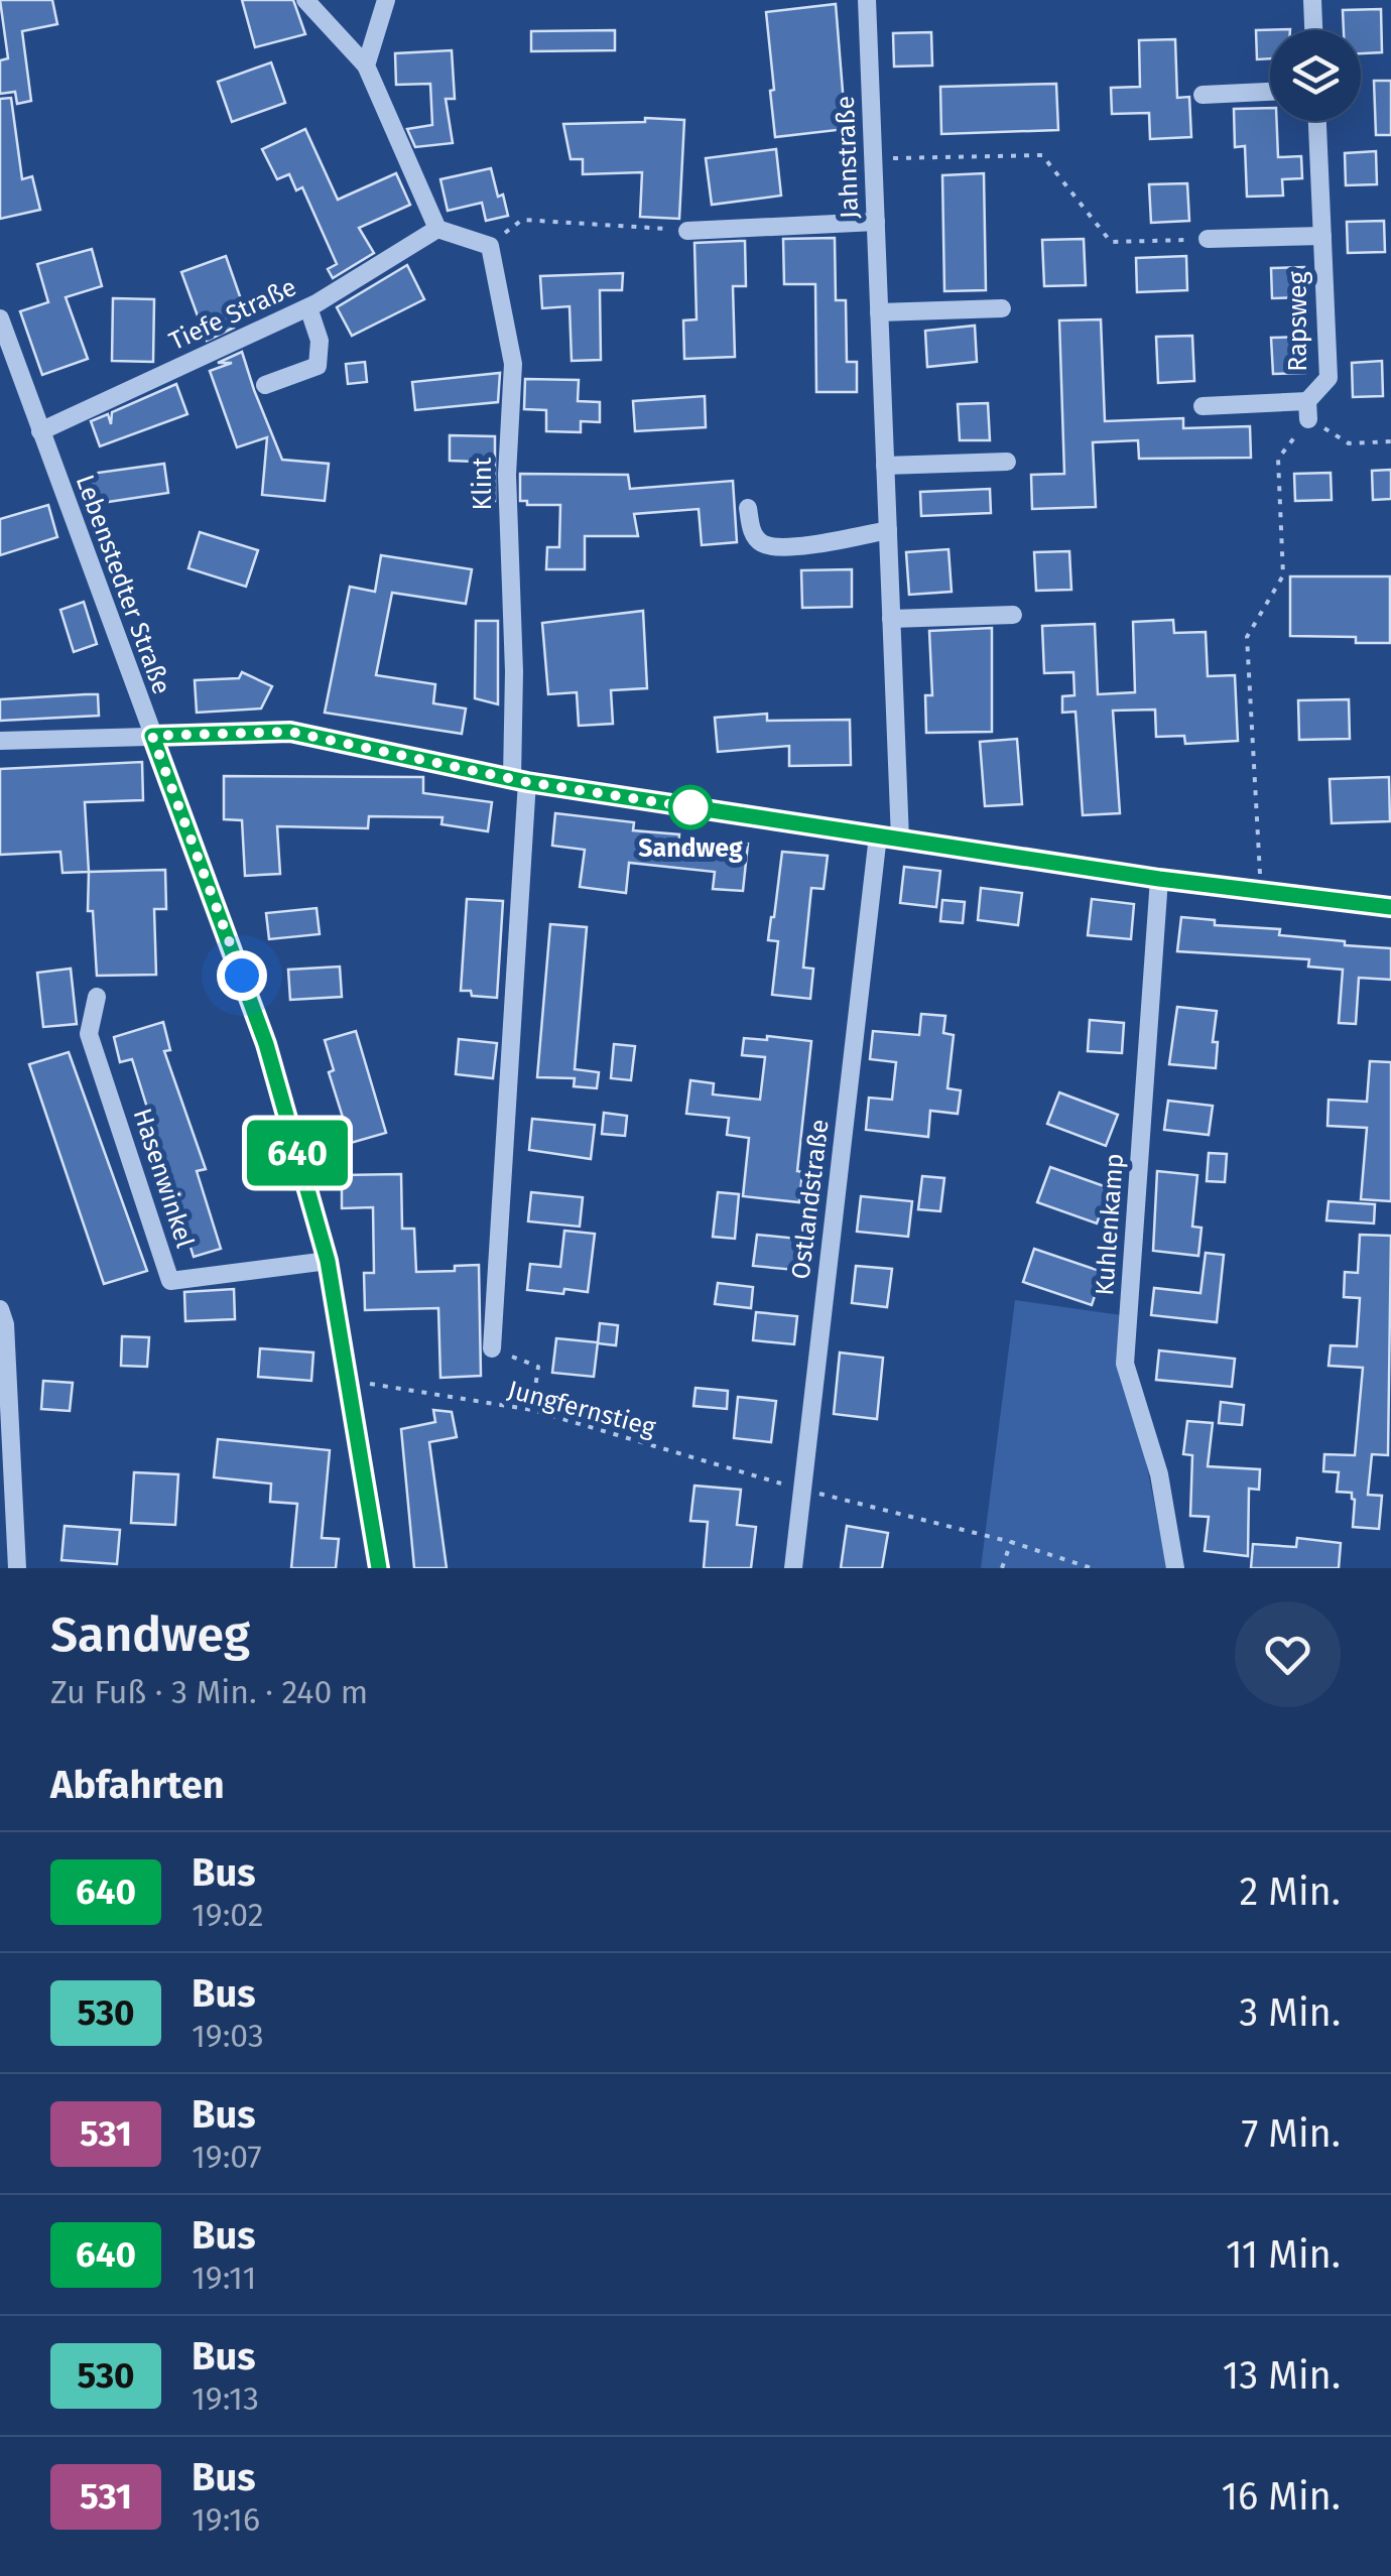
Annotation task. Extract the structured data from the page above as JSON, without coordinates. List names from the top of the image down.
{
  "streets": {
    "street": [
      "Jahnstraße",
      "Tiefe Straße",
      "Rapsweg",
      "Klint",
      "Lebenstedter Straße",
      "Hasenwinkel",
      "Ostlandstraße",
      "Kuhlenkamp"
    ],
    "path": ["Jungfernstieg"]
  },
  "crossings": [
    ["Tiefe Straße", "Lebenstedter Straße"],
    ["Lebenstedter Straße", "Hasenwinkel"],
    ["Lebenstedter Straße", "Jungfernstieg"],
    ["Ostlandstraße", "Jungfernstieg"]
  ],
  "places": ["Sandweg"],
  "lines": ["bus line 640"],
  "page": {
    "on_map": "640",
    "heading": [
      ["Sandweg", "Zu Fuß · 3 Min. · 240 m"],
      "Abfahrten"
    ],
    "list": [
      {
        "mark": "640",
        "name": "Bus",
        "note": "19:02",
        "value": "2 Min."
      },
      {
        "mark": "530",
        "name": "Bus",
        "note": "19:03",
        "value": "3 Min."
      },
      {
        "mark": "531",
        "name": "Bus",
        "note": "19:07",
        "value": "7 Min."
      },
      {
        "mark": "640",
        "name": "Bus",
        "note": "19:11",
        "value": "11 Min."
      },
      {
        "mark": "530",
        "name": "Bus",
        "note": "19:13",
        "value": "13 Min."
      },
      {
        "mark": "531",
        "name": "Bus",
        "note": "19:16",
        "value": "16 Min."
      }
    ]
  }
}
